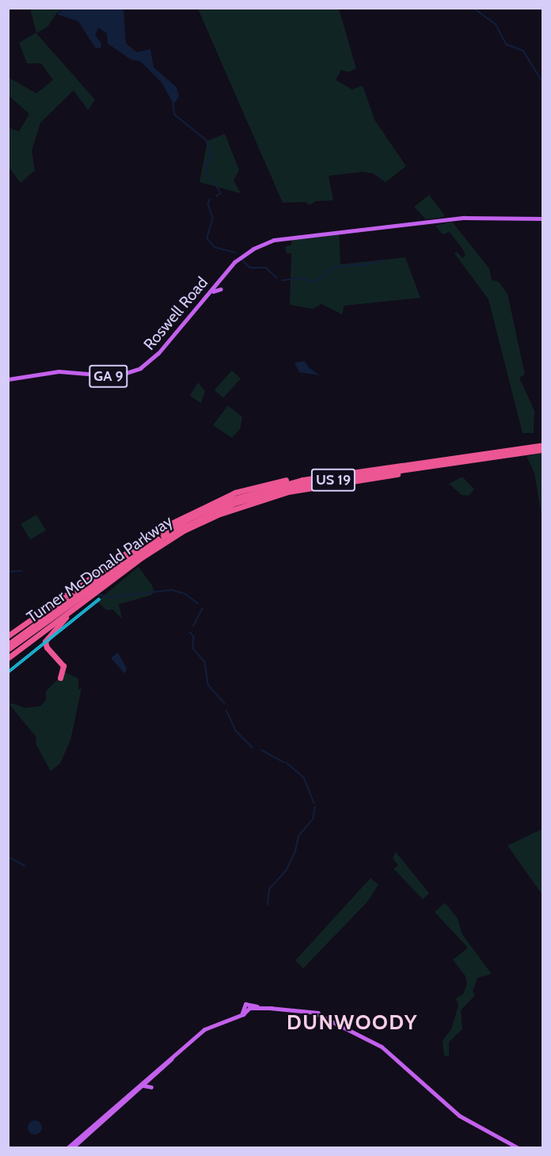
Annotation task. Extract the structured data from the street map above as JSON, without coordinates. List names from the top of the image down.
{
  "streets": {
    "highway": ["US 19", "Turner McDonald Parkway"],
    "main road": ["Roswell Road", "GA 9"]
  },
  "districts": ["DUNWOODY"]
}
